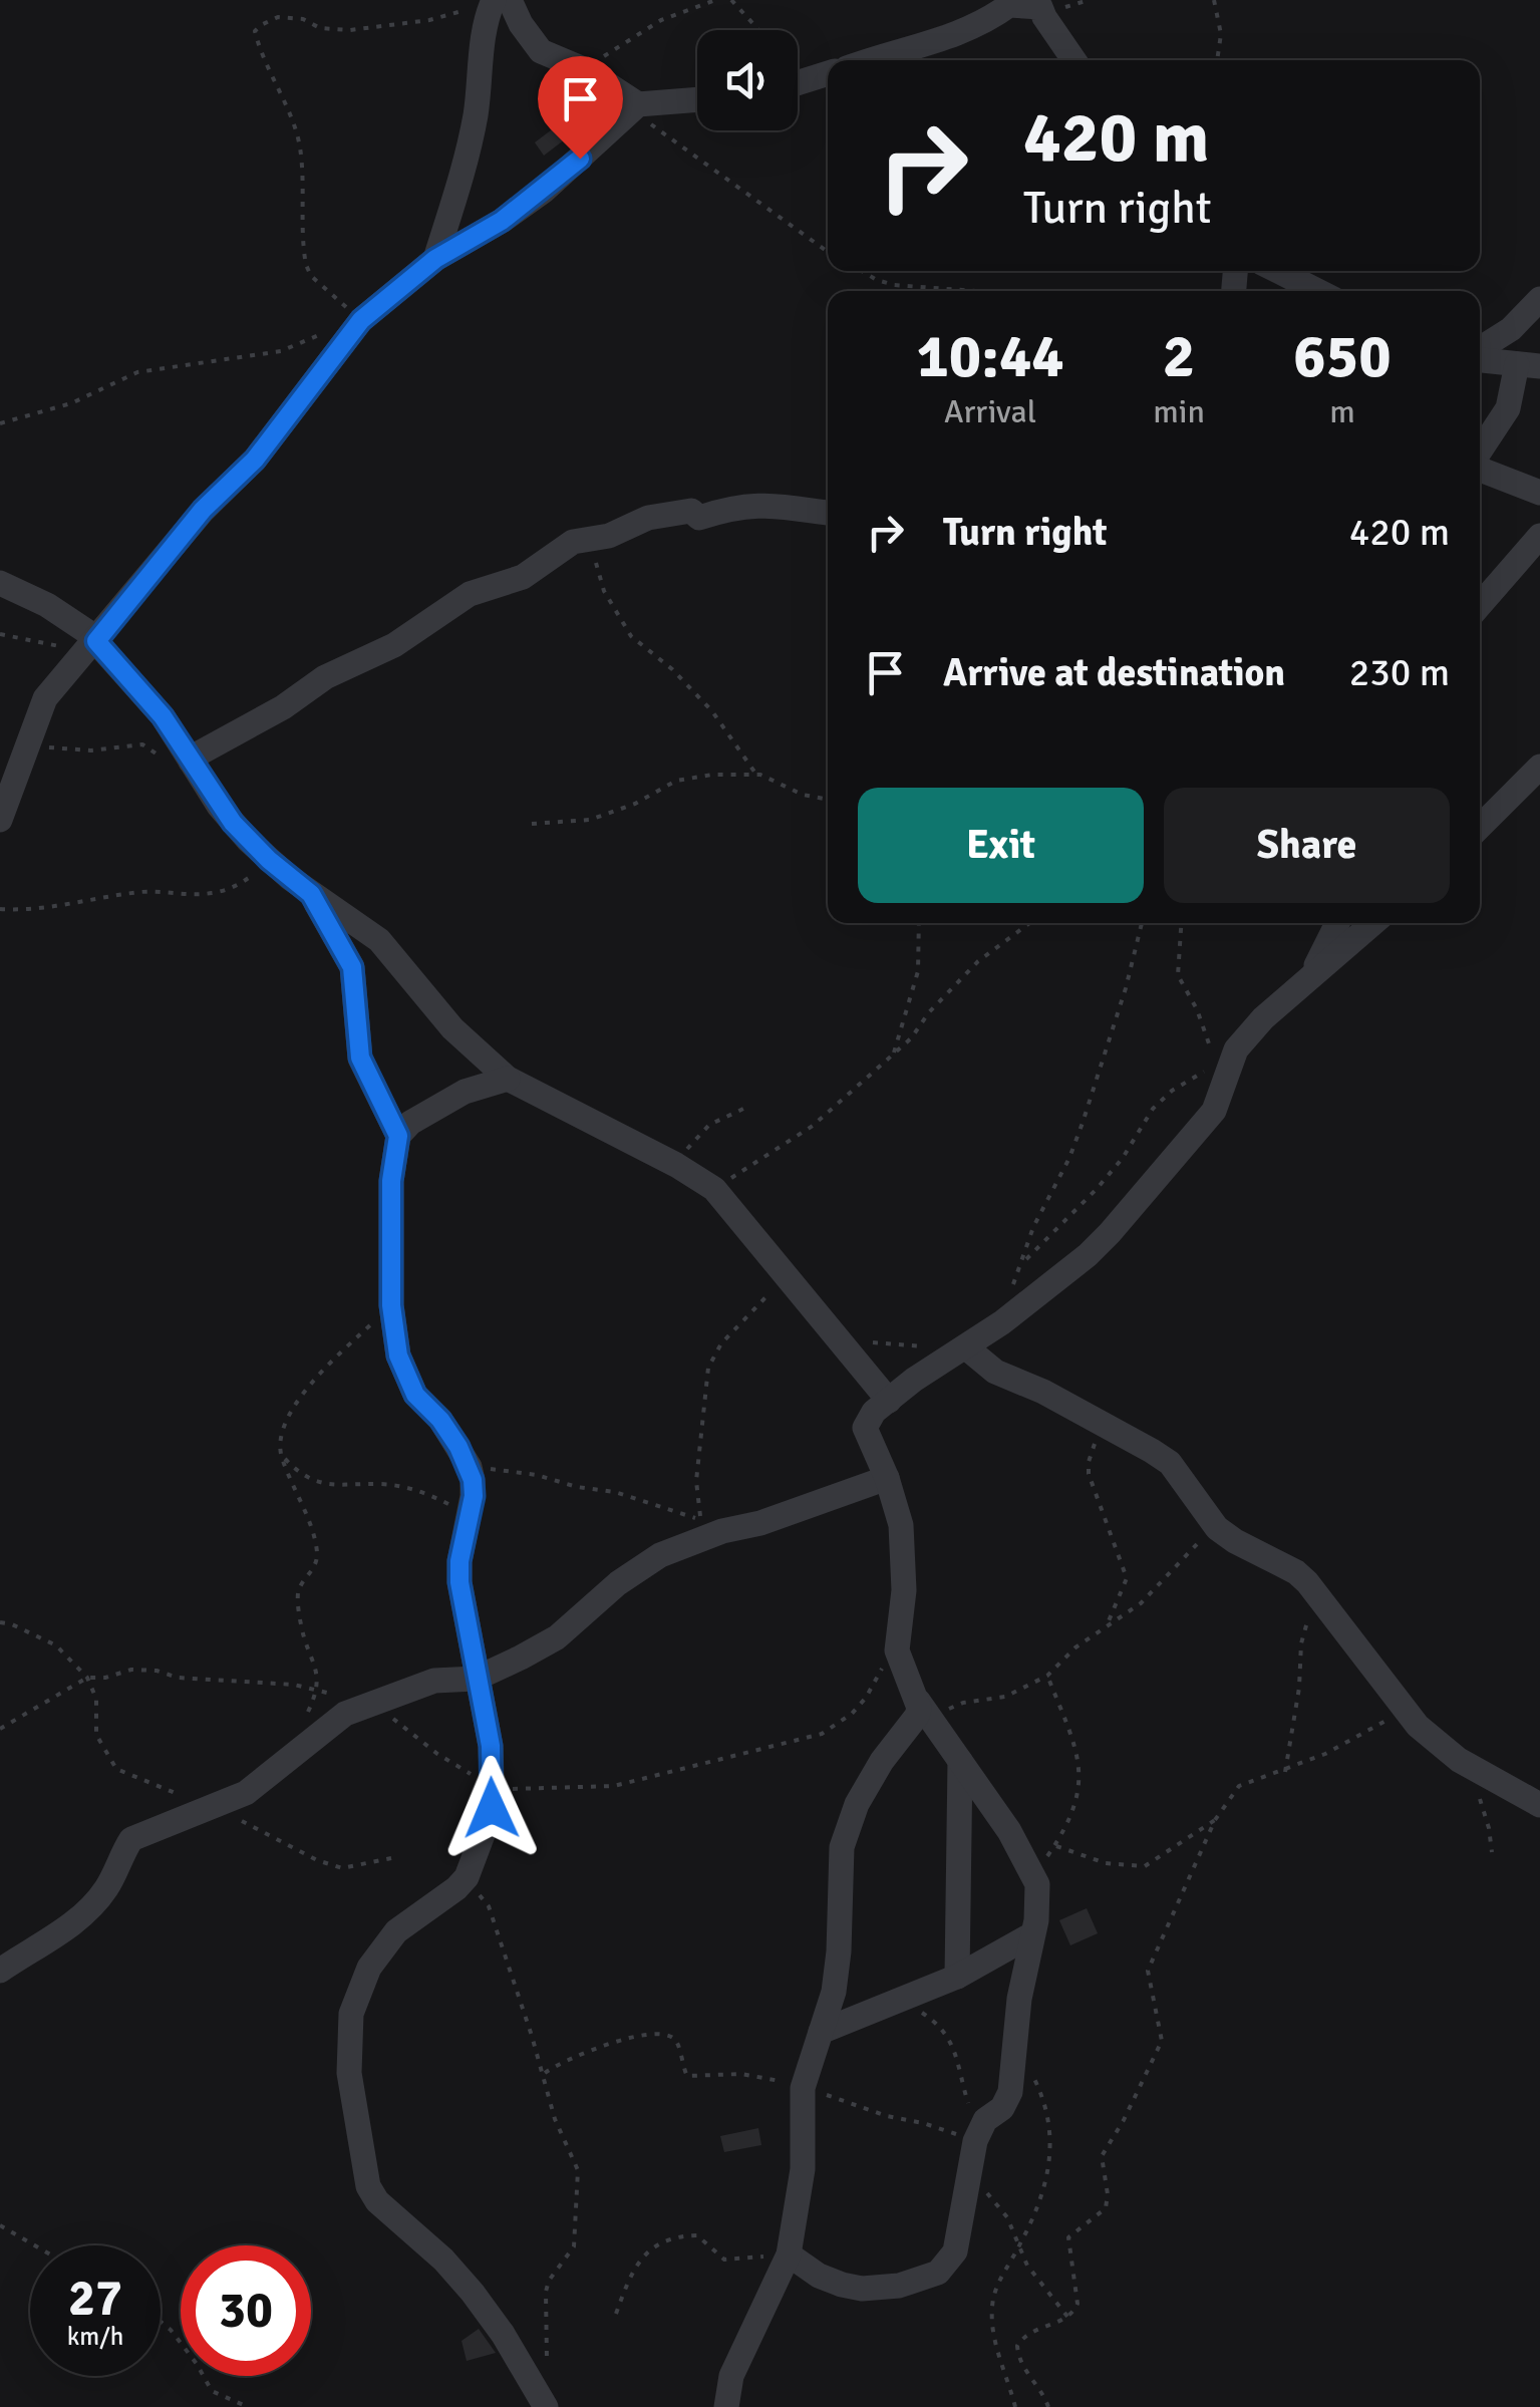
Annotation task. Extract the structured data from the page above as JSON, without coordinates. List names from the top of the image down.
{
  "page": {
    "turn": ["420 m", "Turn right"],
    "eta": [
      "10:44",
      "Arrival",
      "2",
      "min",
      "650",
      "m"
    ],
    "list": [
      {
        "name": "Turn right",
        "value": "420 m"
      },
      {
        "name": "Arrive at destination",
        "value": "230 m"
      }
    ],
    "buttons": ["Exit", "Share"],
    "speed": "27 km/h",
    "limit": "30"
  }
}
